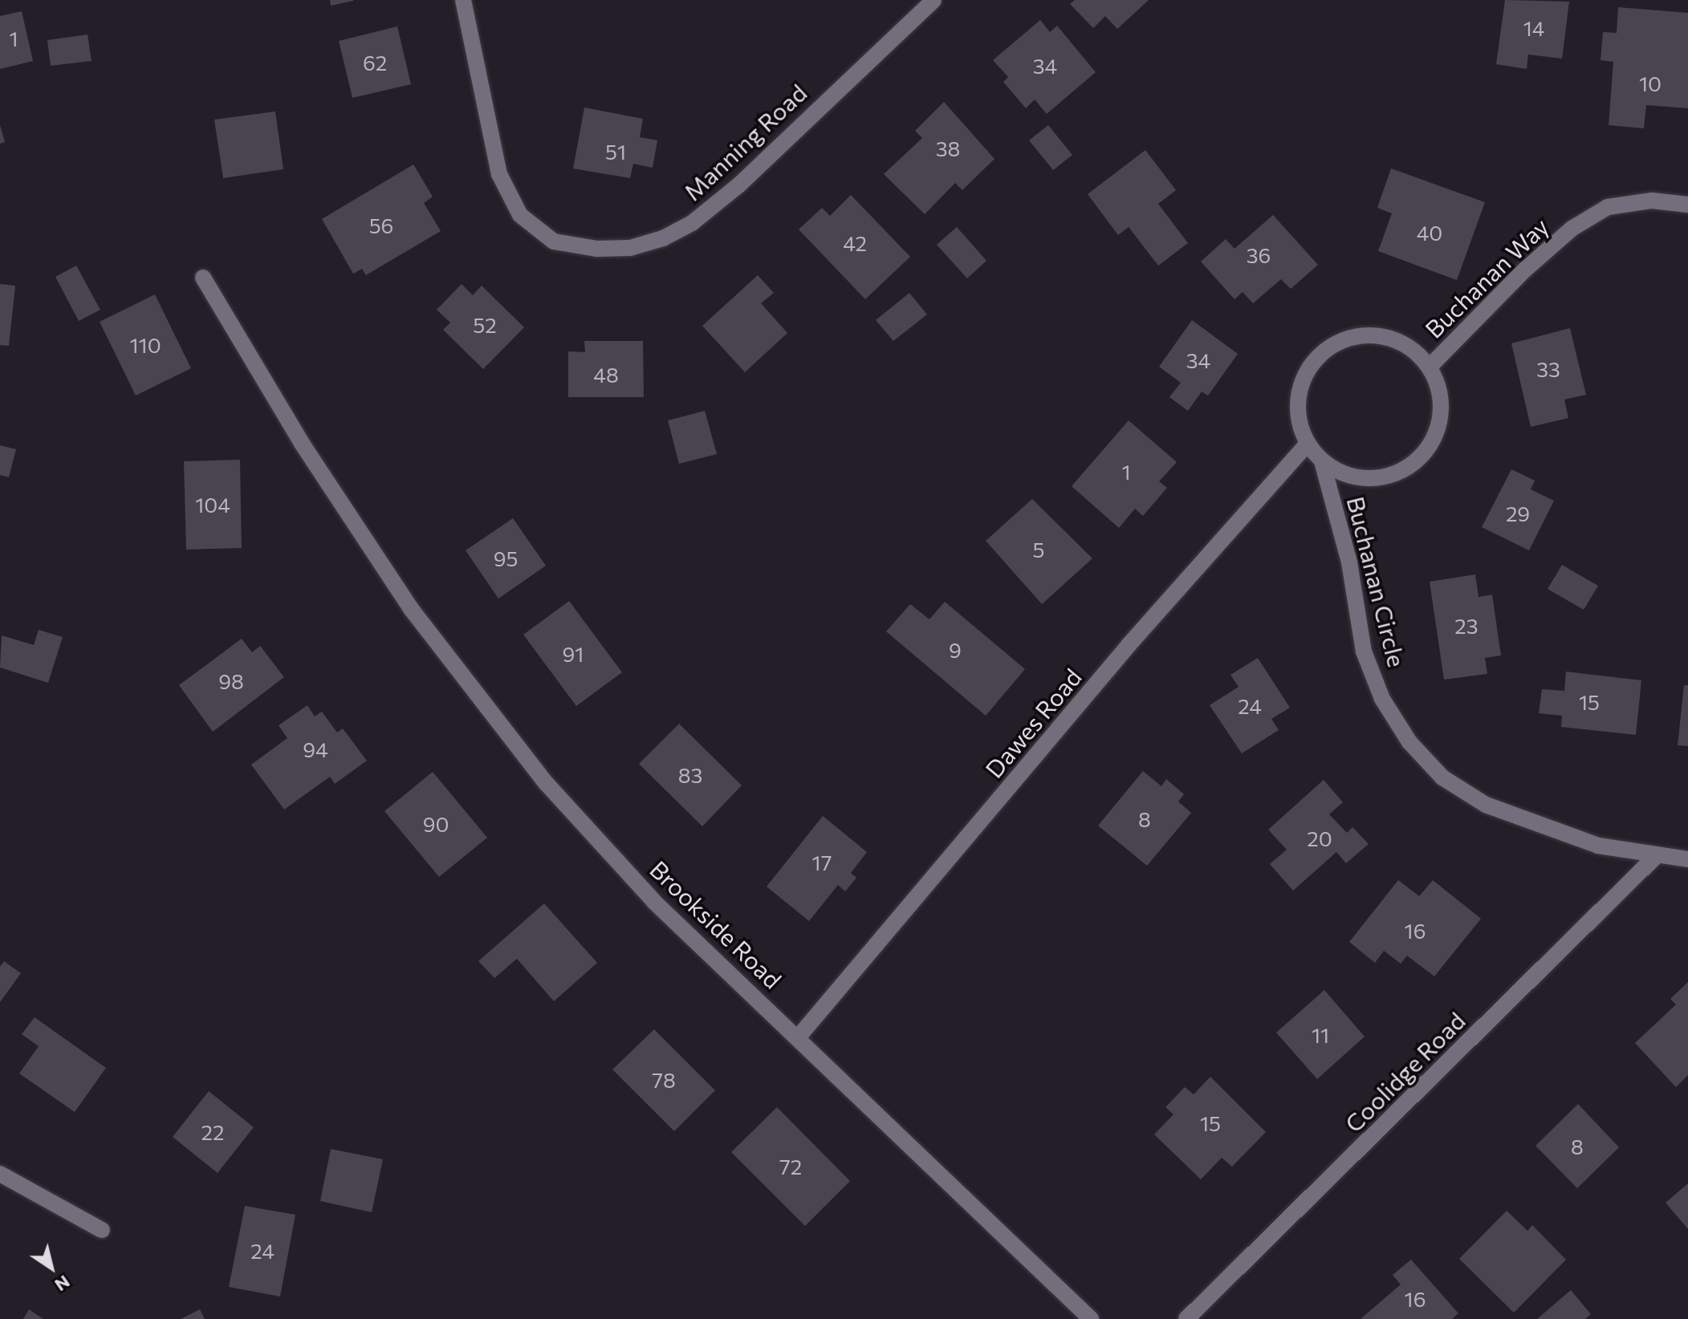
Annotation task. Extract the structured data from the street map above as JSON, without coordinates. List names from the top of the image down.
{
  "streets": {
    "street": [
      "Manning Road",
      "Buchanan Way",
      "Buchanan Circle",
      "Dawes Road",
      "Brookside Road",
      "Coolidge Road"
    ]
  },
  "crossings": [
    ["Buchanan Way", "Buchanan Circle"],
    ["Buchanan Way", "Dawes Road"],
    ["Buchanan Circle", "Dawes Road"],
    ["Buchanan Circle", "Coolidge Road"],
    ["Dawes Road", "Brookside Road"]
  ],
  "house_numbers": [
    "14",
    "1",
    "62",
    "34",
    "10",
    "38",
    "51",
    "56",
    "40",
    "42",
    "36",
    "52",
    "110",
    "34",
    "33",
    "48",
    "1",
    "104",
    "29",
    "5",
    "95",
    "23",
    "9",
    "91",
    "98",
    "15",
    "24",
    "94",
    "83",
    "8",
    "90",
    "20",
    "17",
    "16",
    "11",
    "78",
    "15",
    "22",
    "8",
    "72",
    "24",
    "16"
  ],
  "north": "bottom right"
}
